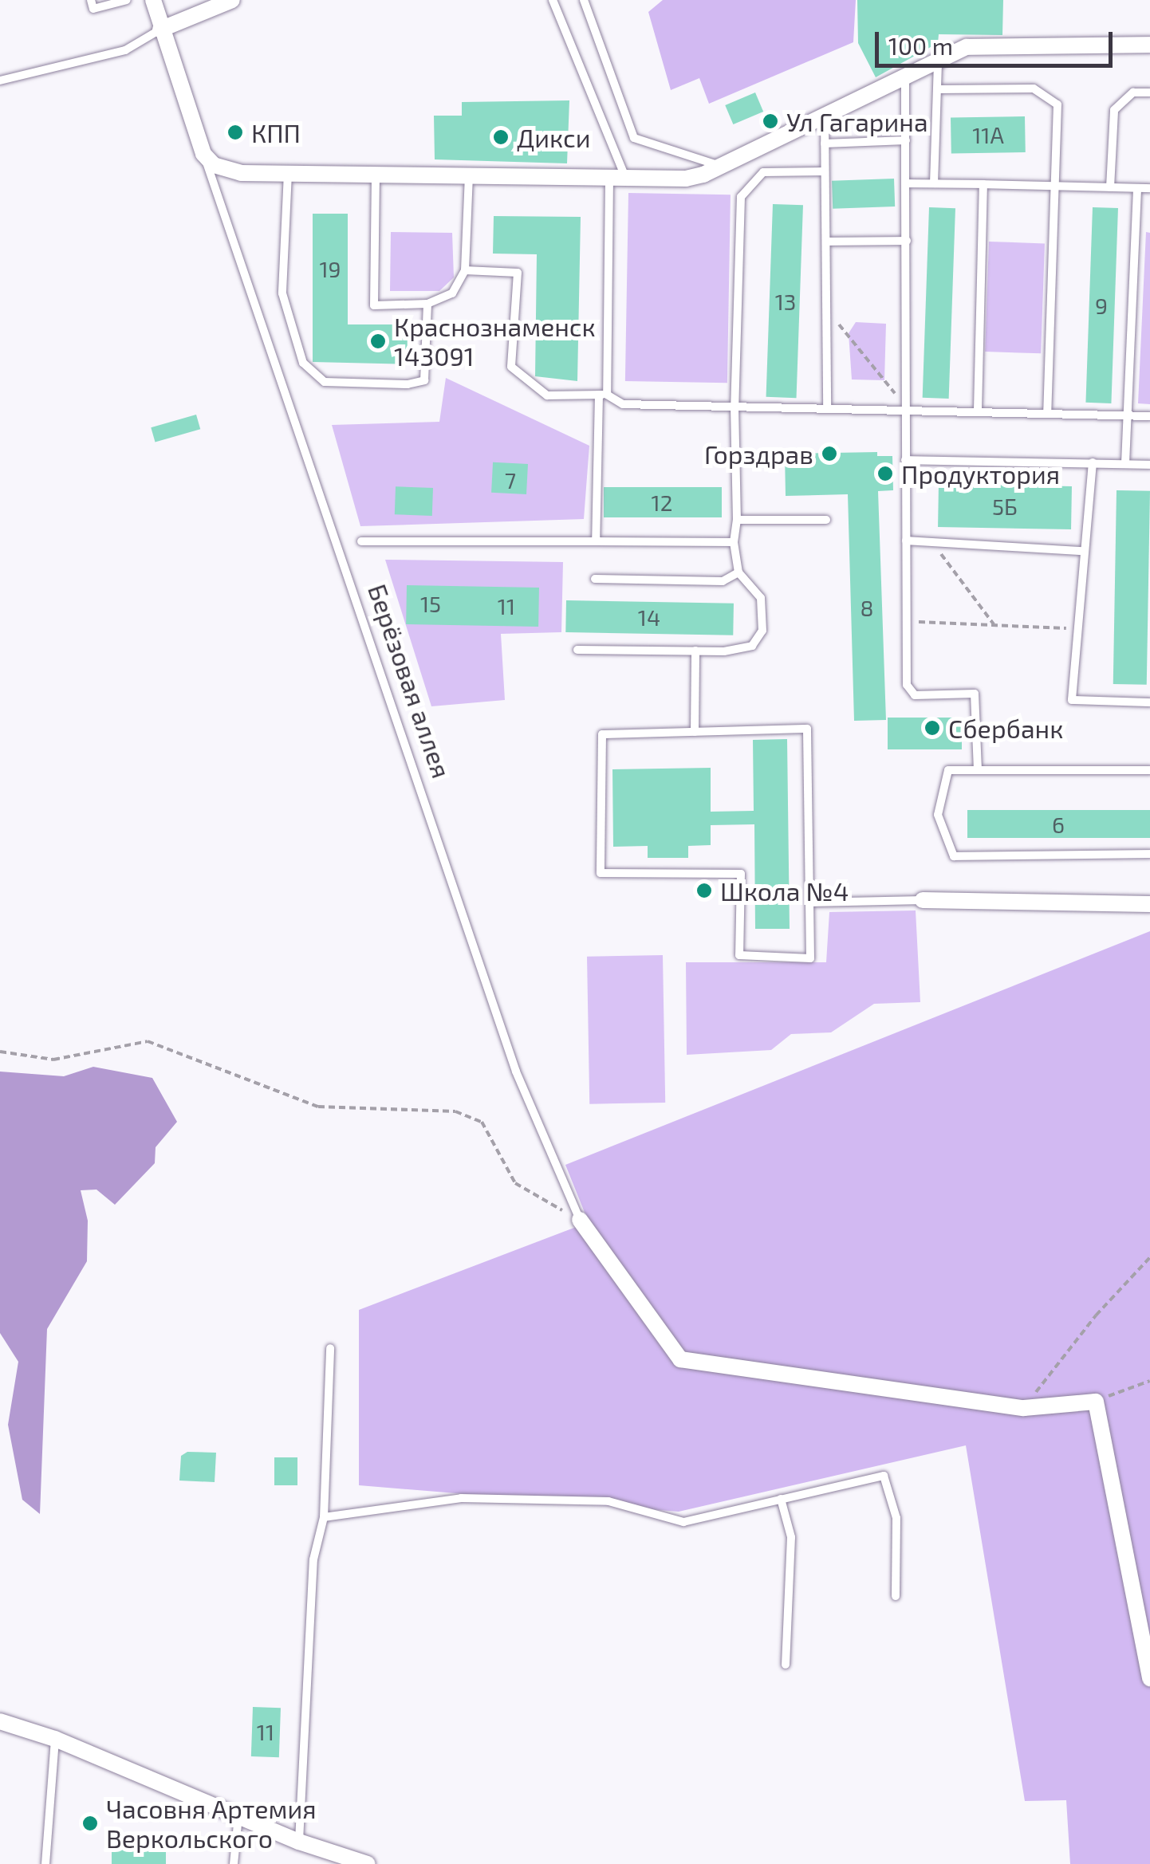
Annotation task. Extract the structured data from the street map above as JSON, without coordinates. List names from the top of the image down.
{
  "streets": {
    "lane": ["Берёзовая аллея"]
  },
  "places": [
    "Ул Гагарина",
    "КПП",
    "Дикси",
    "Краснознаменск 143091",
    "Горздрав",
    "Продуктория",
    "Сбербанк",
    "Школа №4",
    "Часовня Артемия Веркольского"
  ],
  "house_numbers": [
    "11А",
    "19",
    "13",
    "9",
    "7",
    "12",
    "5Б",
    "15",
    "11",
    "8",
    "14",
    "6",
    "11"
  ],
  "scale_bar": "100 m"
}
